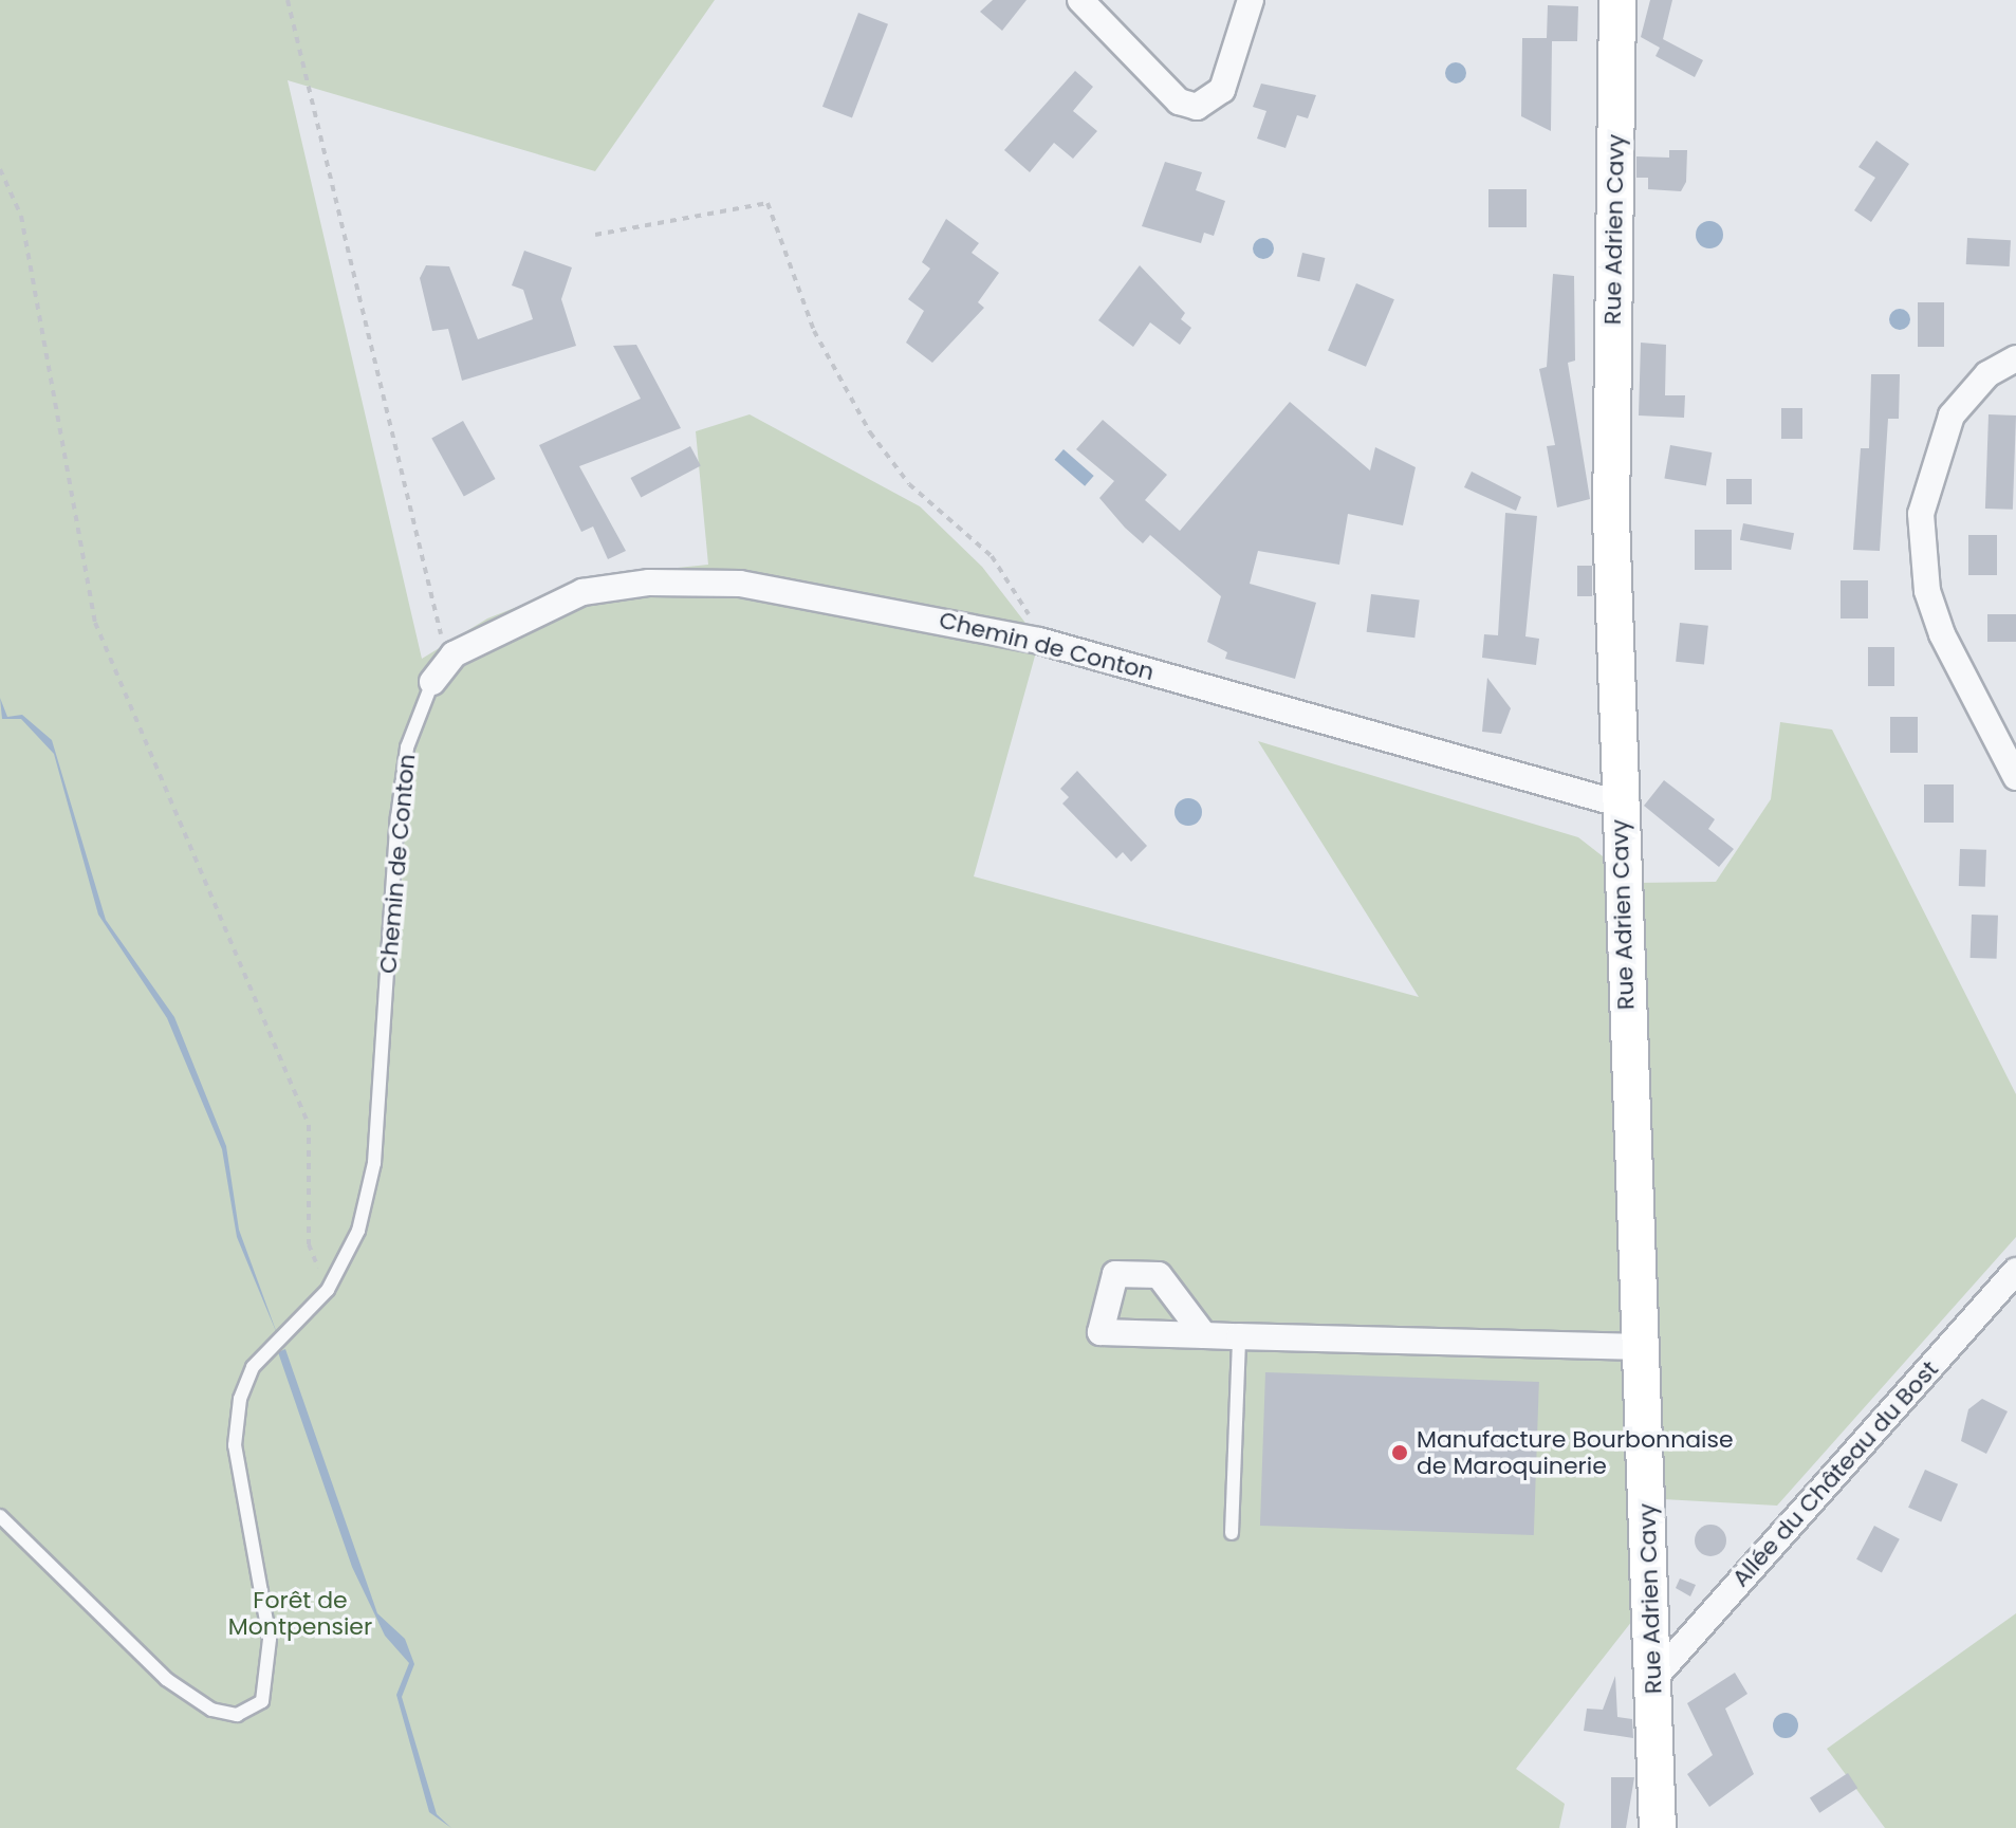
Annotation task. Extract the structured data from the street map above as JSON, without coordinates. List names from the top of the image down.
{
  "streets": {
    "main road": ["Rue Adrien Cavy"],
    "street": ["Chemin de Conton", "Allée du Château du Bost"]
  },
  "crossings": [
    ["Rue Adrien Cavy", "Chemin de Conton"],
    ["Rue Adrien Cavy", "Allée du Château du Bost"]
  ],
  "parks": ["Forêt de Montpensier"],
  "places": ["Manufacture Bourbonnaise de Maroquinerie"]
}
